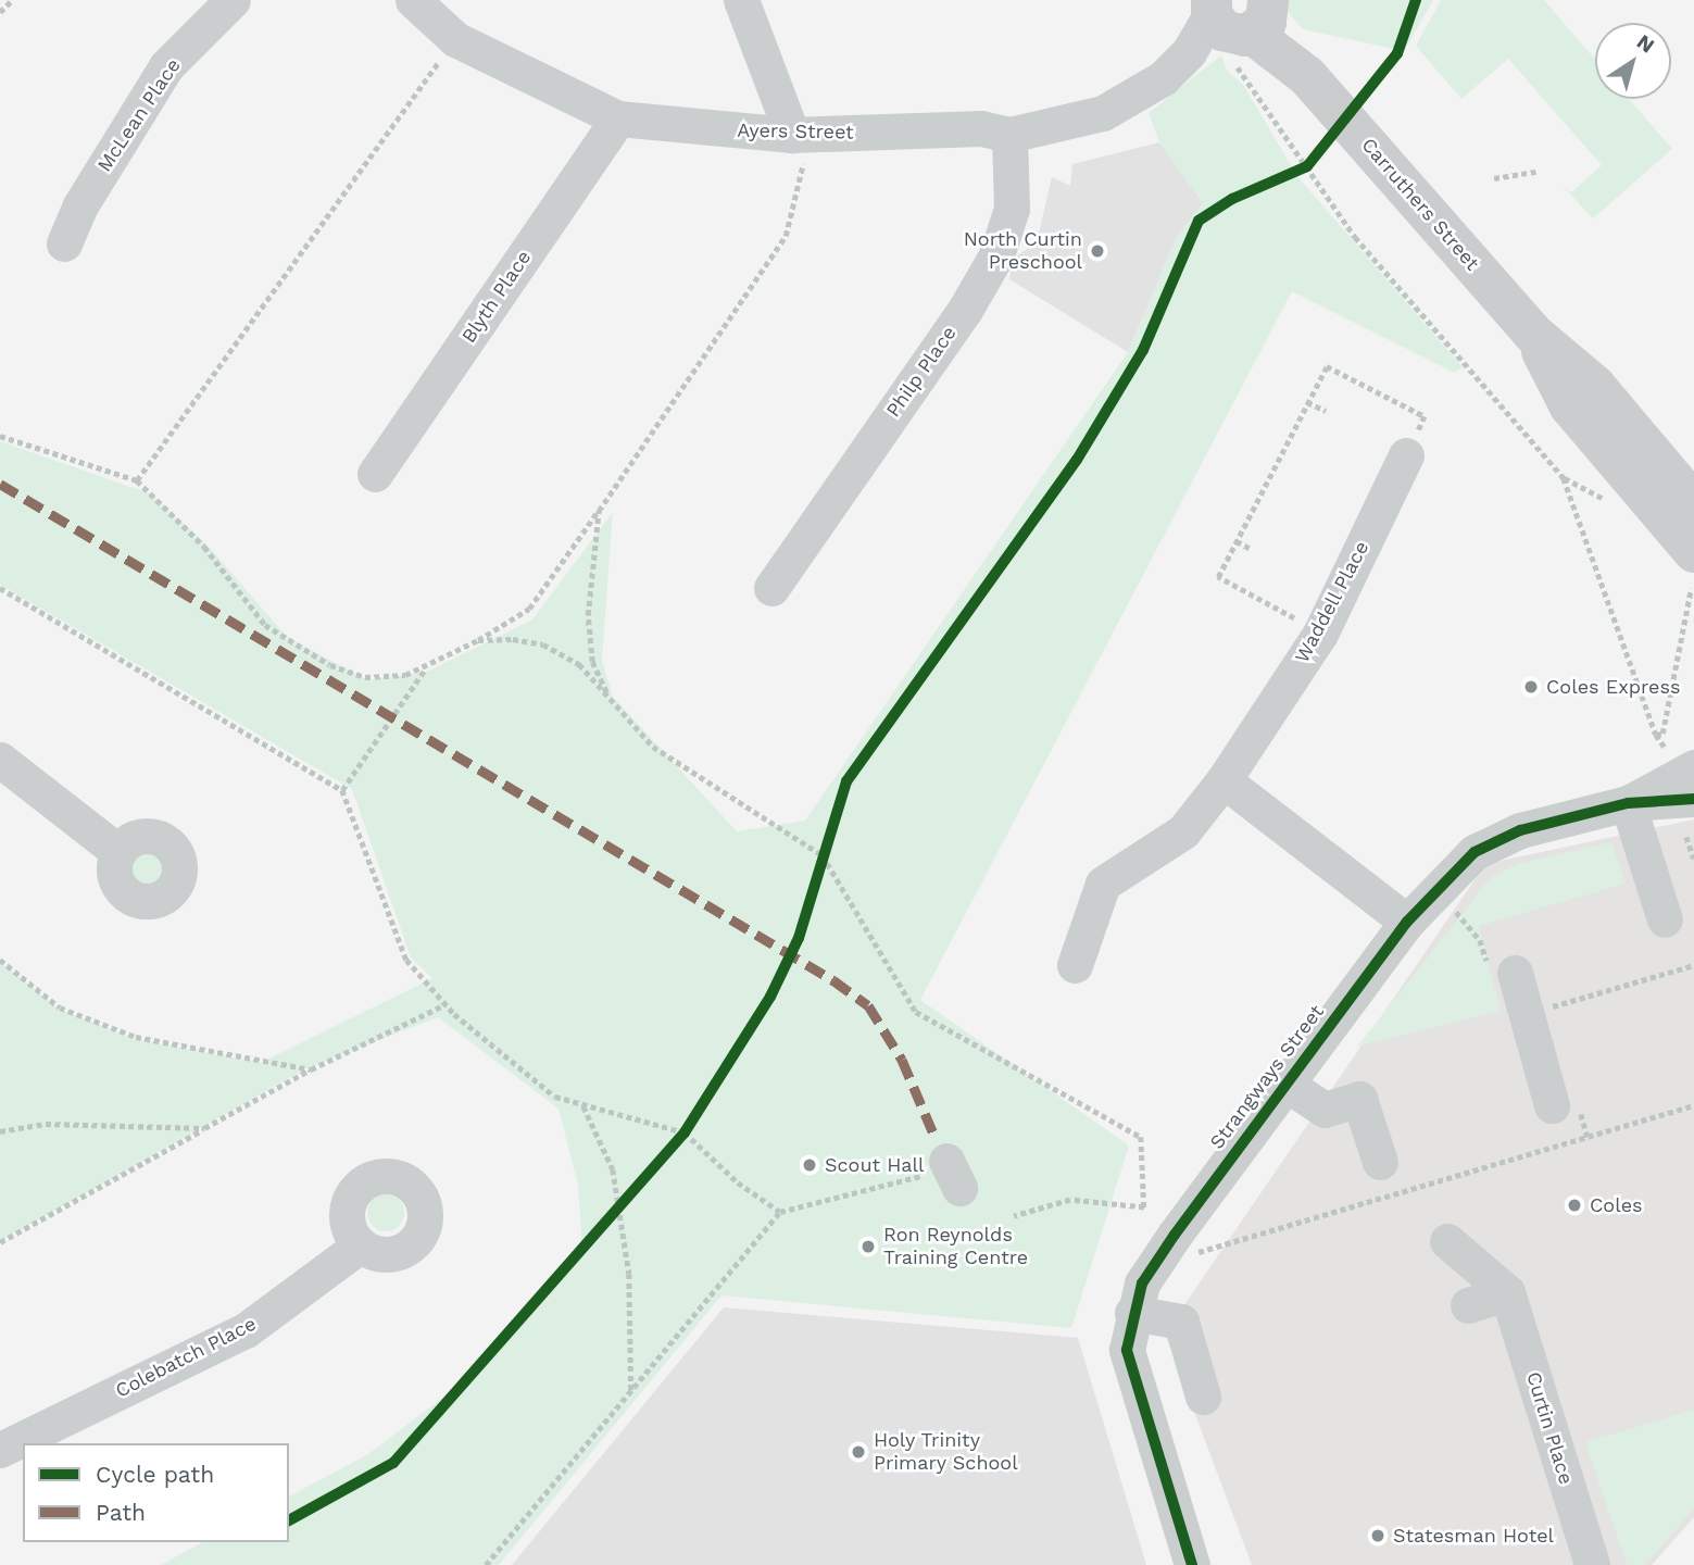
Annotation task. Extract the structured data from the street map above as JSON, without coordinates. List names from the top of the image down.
{
  "streets": {
    "main road": ["Carruthers Street"],
    "street": [
      "McLean Place",
      "Ayers Street",
      "Blyth Place",
      "Philp Place",
      "Waddell Place",
      "Strangways Street",
      "Colebatch Place",
      "Curtin Place"
    ]
  },
  "crossings": [
    ["Ayers Street", "Carruthers Street"],
    ["Ayers Street", "Blyth Place"],
    ["Ayers Street", "Philp Place"]
  ],
  "places": [
    "North Curtin Preschool",
    "Coles Express",
    "Scout Hall",
    "Coles",
    "Ron Reynolds Training Centre",
    "Holy Trinity Primary School",
    "Statesman Hotel"
  ],
  "legend": ["Cycle path", "Path"],
  "north": "top right"
}
